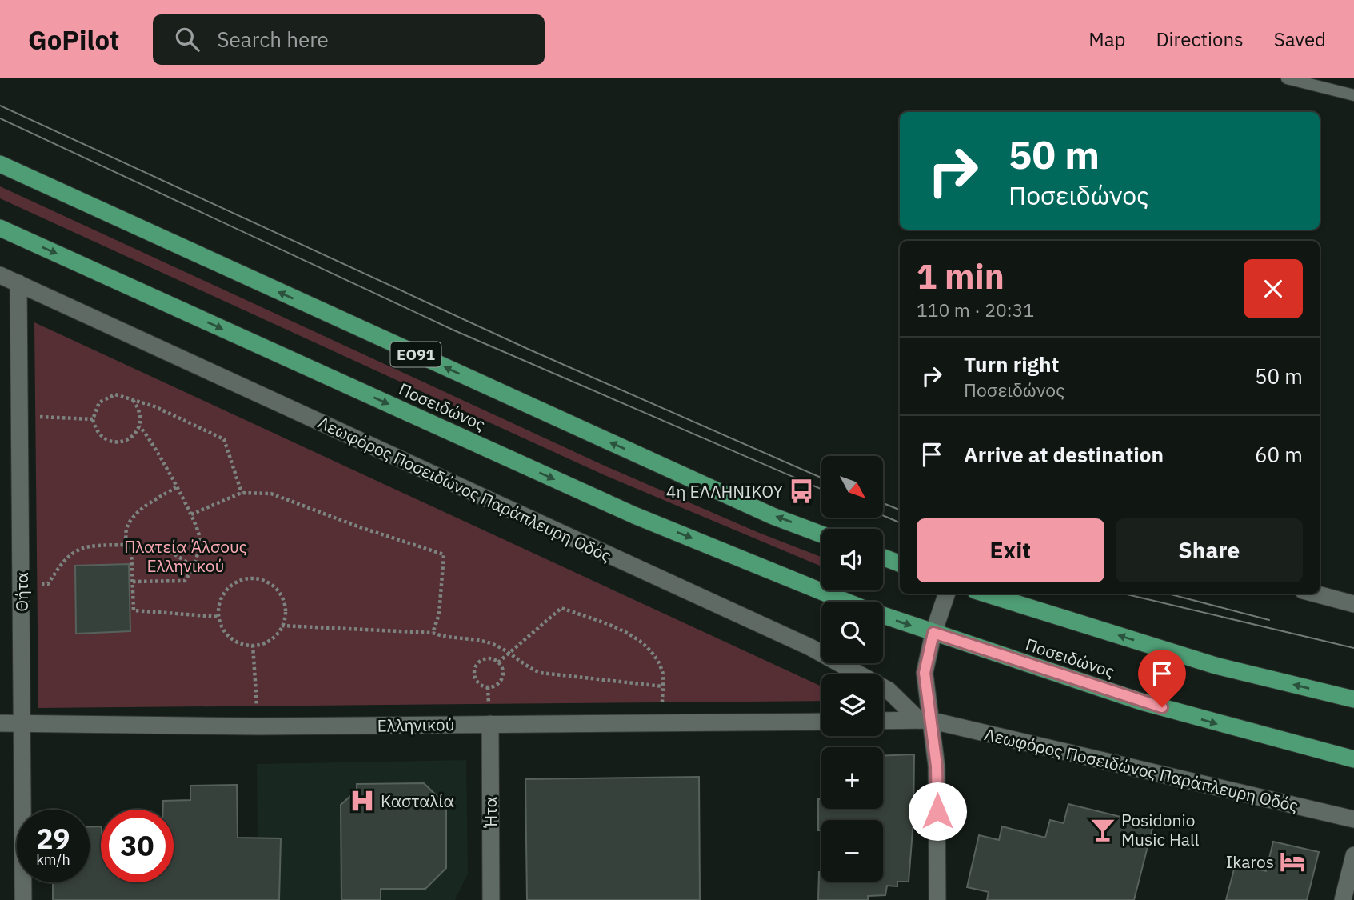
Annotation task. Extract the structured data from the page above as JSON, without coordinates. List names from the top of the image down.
{
  "streets": {
    "highway": ["ΕΟ91", "Ποσειδώνος"],
    "street": [
      "Λεωφόρος Ποσειδώνος Παράπλευρη Οδός",
      "Θήτα",
      "Ελληνικού",
      "Ήτα"
    ]
  },
  "crossings": [
    ["Λεωφόρος Ποσειδώνος Παράπλευρη Οδός", "Θήτα"],
    ["Θήτα", "Ελληνικού"],
    ["Ελληνικού", "Ήτα"]
  ],
  "parks": ["Πλατεία Άλσους Ελληνικού"],
  "places": {
    "bus stop": ["4η ΕΛΛΗΝΙΚΟΥ"],
    "hospital": ["Κασταλία"],
    "bar": ["Posidonio Music Hall"],
    "hotel": ["Ikaros"]
  },
  "north": "bottom right",
  "page": {
    "header": "GoPilot",
    "search": "Search here",
    "nav": ["Map", "Directions", "Saved"],
    "turn": ["50 m", "Ποσειδώνος"],
    "heading": ["1 min", "110 m · 20:31"],
    "list": [
      {
        "name": "Turn right",
        "note": "Ποσειδώνος",
        "value": "50 m"
      },
      {
        "name": "Arrive at destination",
        "value": "60 m"
      }
    ],
    "map_buttons": ["+", "−"],
    "buttons": ["Exit", "Share"],
    "speed": "29 km/h",
    "limit": "30"
  }
}
